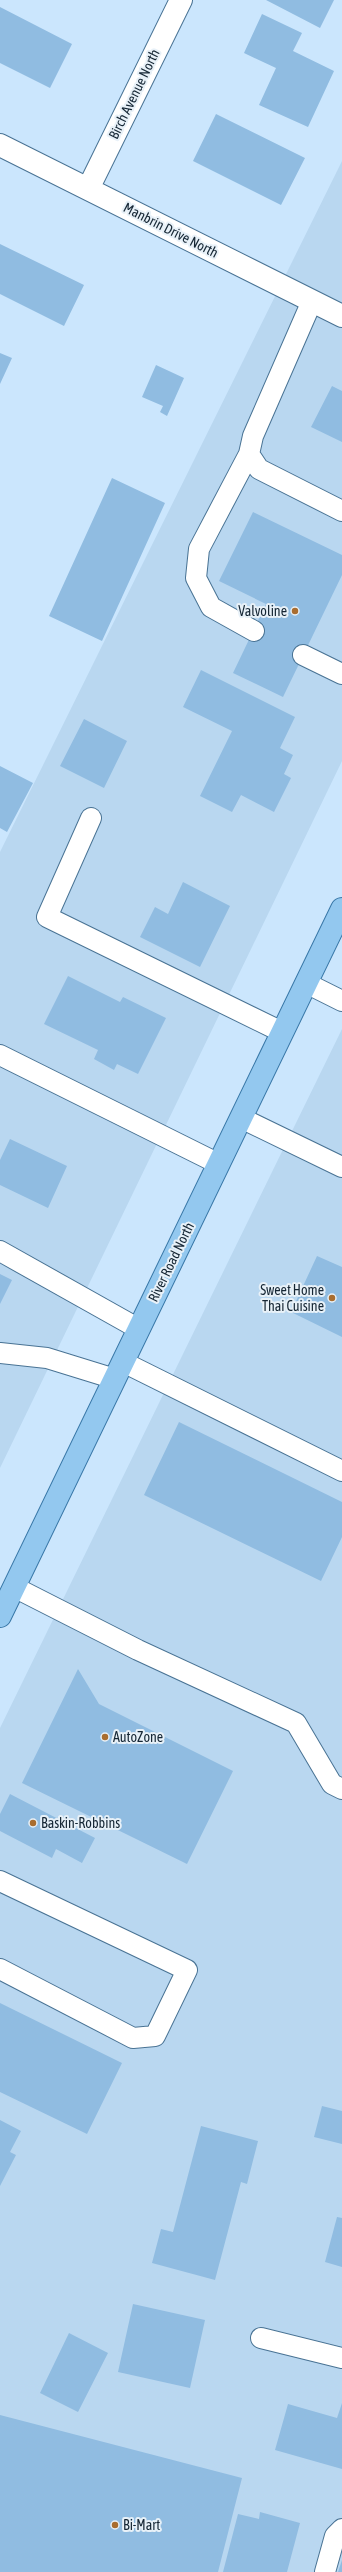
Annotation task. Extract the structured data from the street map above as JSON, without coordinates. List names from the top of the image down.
{
  "streets": {
    "main road": ["River Road North"],
    "street": ["Birch Avenue North", "Manbrin Drive North"]
  },
  "crossings": [
    ["Birch Avenue North", "Manbrin Drive North"]
  ],
  "places": [
    "Valvoline",
    "Sweet Home Thai Cuisine",
    "AutoZone",
    "Baskin-Robbins",
    "Bi-Mart"
  ]
}
